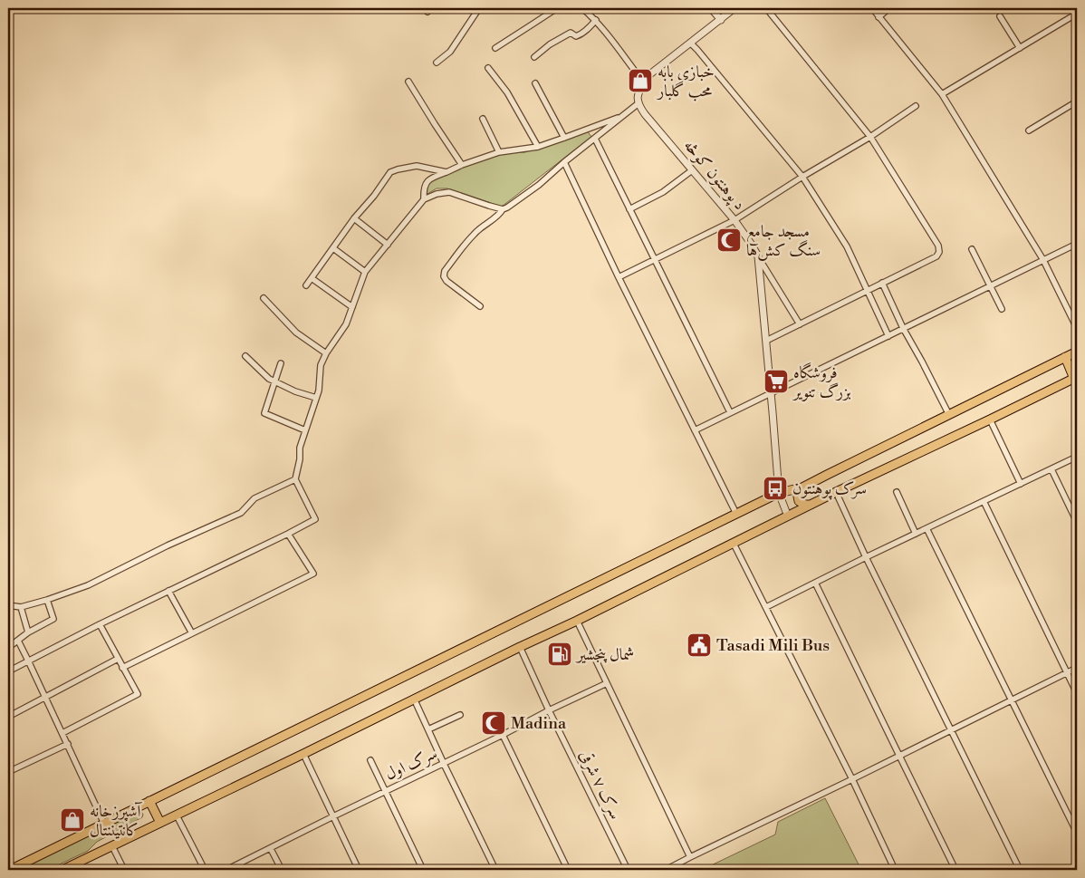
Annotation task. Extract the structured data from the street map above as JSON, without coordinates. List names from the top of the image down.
{
  "streets": {
    "street": ["د پوهنتون کوڅه", "سرک‌ اول", "سرک ۷ شرقی"]
  },
  "crossings": [
    ["سرک‌ اول", "سرک ۷ شرقی"]
  ],
  "places": {
    "shop": ["خبازی بابه محب گلبار", "آشپرزخانه کانتیننتال"],
    "mosque": ["مسجد جامع سنگ کش‌ها", "Madina"],
    "supermarket": ["فروشگاه بزرگ تنویر"],
    "bus stop": ["سرک پوهنتون"],
    "public building": ["Tasadi Mili Bus"],
    "fuel station": ["شمال پنجشیر"]
  }
}
